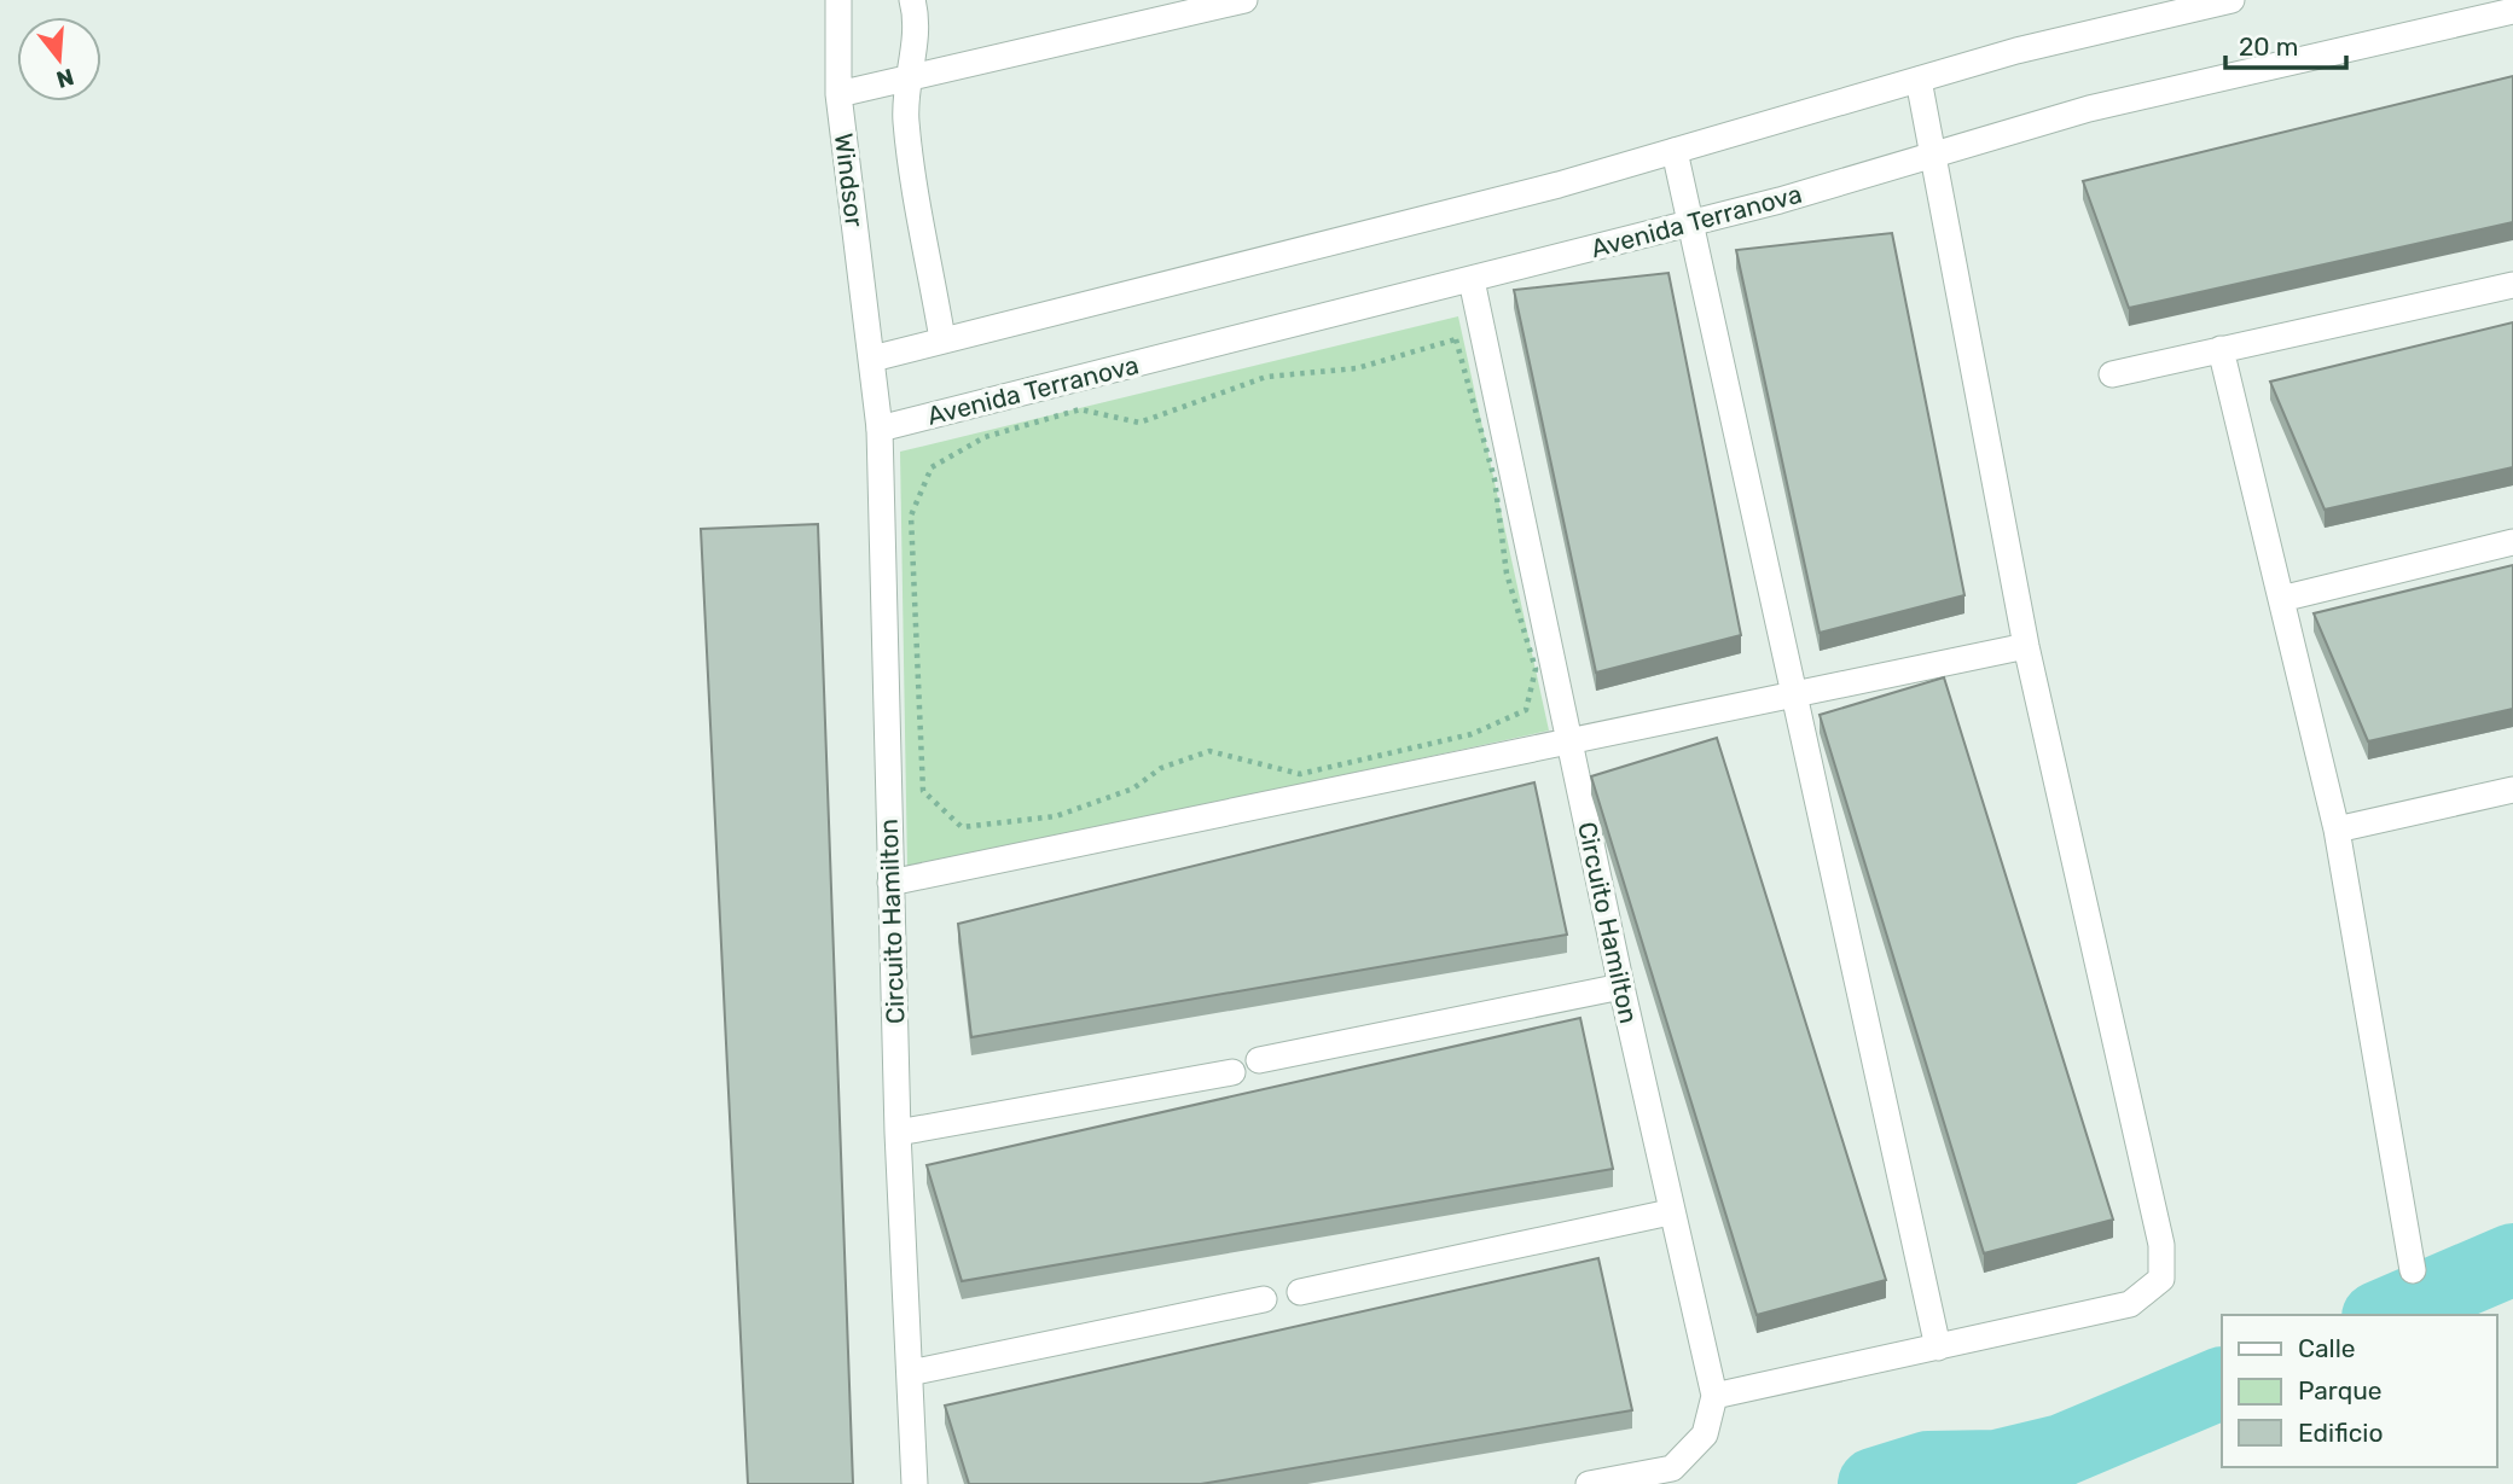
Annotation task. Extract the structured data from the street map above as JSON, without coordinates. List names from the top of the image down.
{
  "streets": {
    "street": ["Windsor", "Avenida Terranova", "Circuito Hamilton"]
  },
  "crossings": [
    ["Windsor", "Circuito Hamilton"],
    ["Avenida Terranova", "Circuito Hamilton"]
  ],
  "legend": ["Calle", "Parque", "Edificio"],
  "scale_bar": "20 m",
  "north": "bottom"
}
